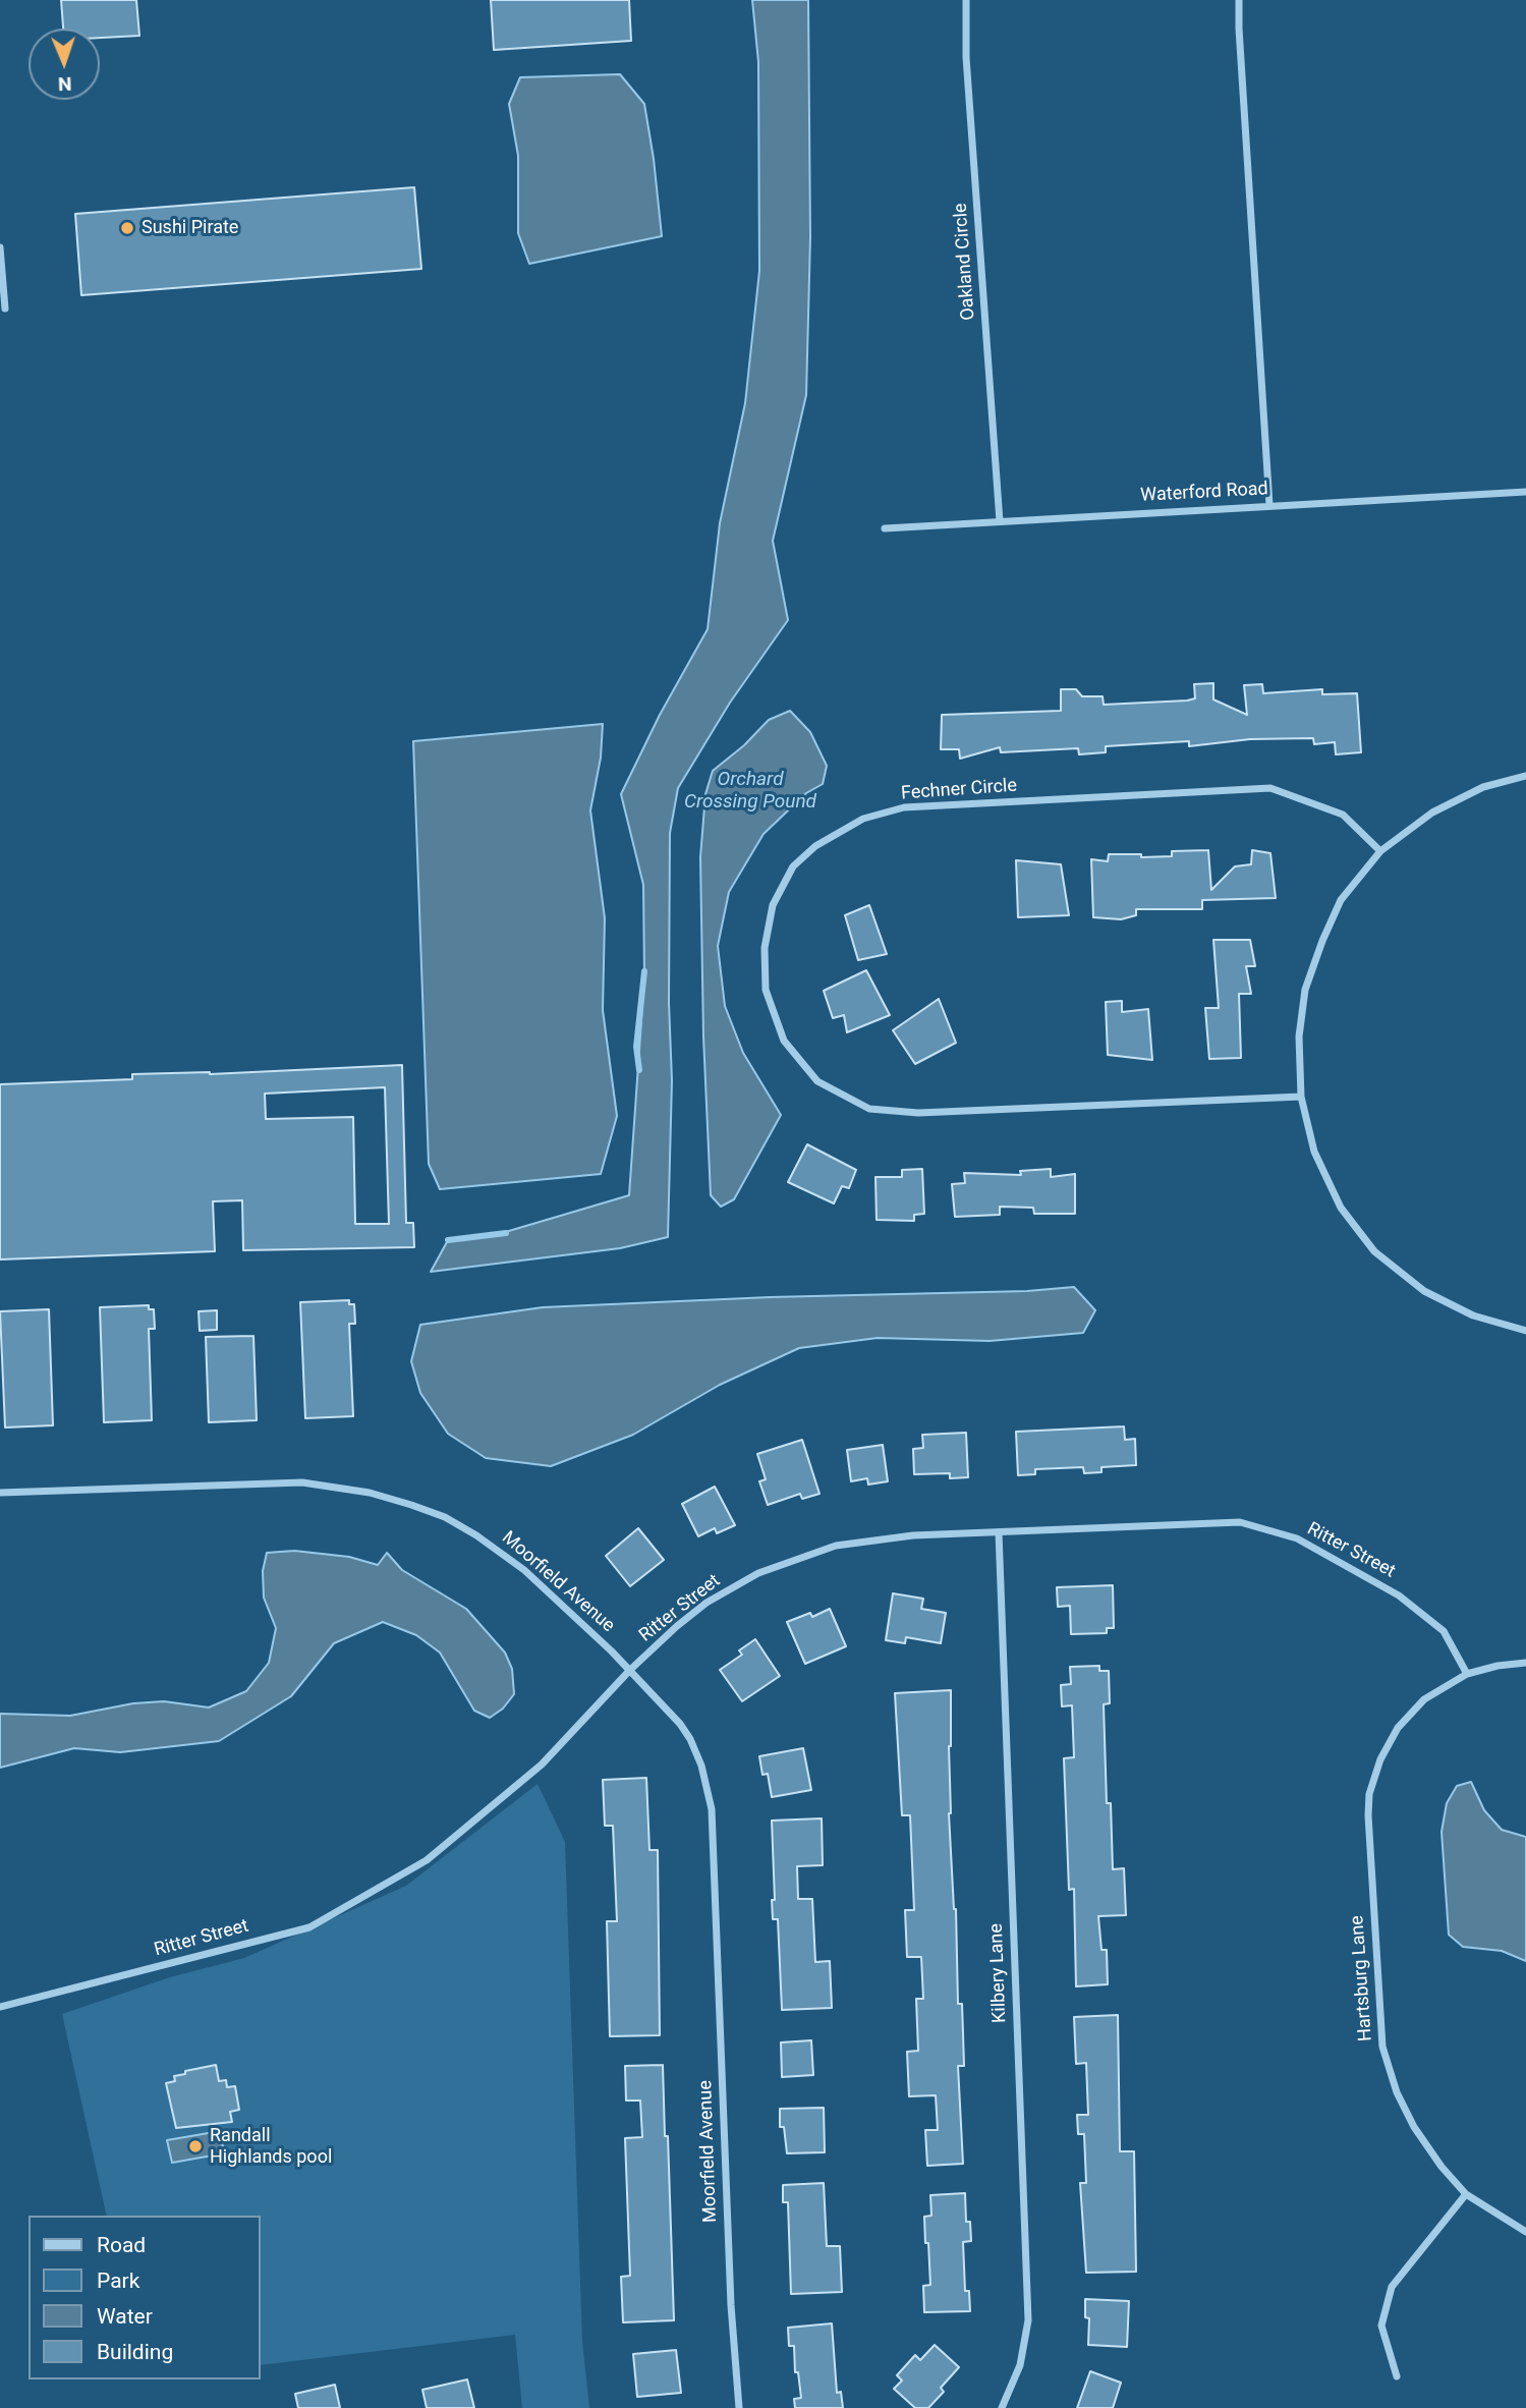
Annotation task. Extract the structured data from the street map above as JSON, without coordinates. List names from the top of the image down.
{
  "streets": {
    "street": [
      "Oakland Circle",
      "Waterford Road",
      "Fechner Circle",
      "Ritter Street",
      "Moorfield Avenue",
      "Kilbery Lane",
      "Hartsburg Lane"
    ]
  },
  "crossings": [
    ["Oakland Circle", "Waterford Road"],
    ["Ritter Street", "Moorfield Avenue"],
    ["Ritter Street", "Kilbery Lane"],
    ["Ritter Street", "Hartsburg Lane"]
  ],
  "water": ["Orchard Crossing Pound"],
  "places": ["Sushi Pirate", "Randall Highlands pool"],
  "legend": [
    "Road",
    "Park",
    "Water",
    "Building"
  ],
  "north": "bottom"
}
